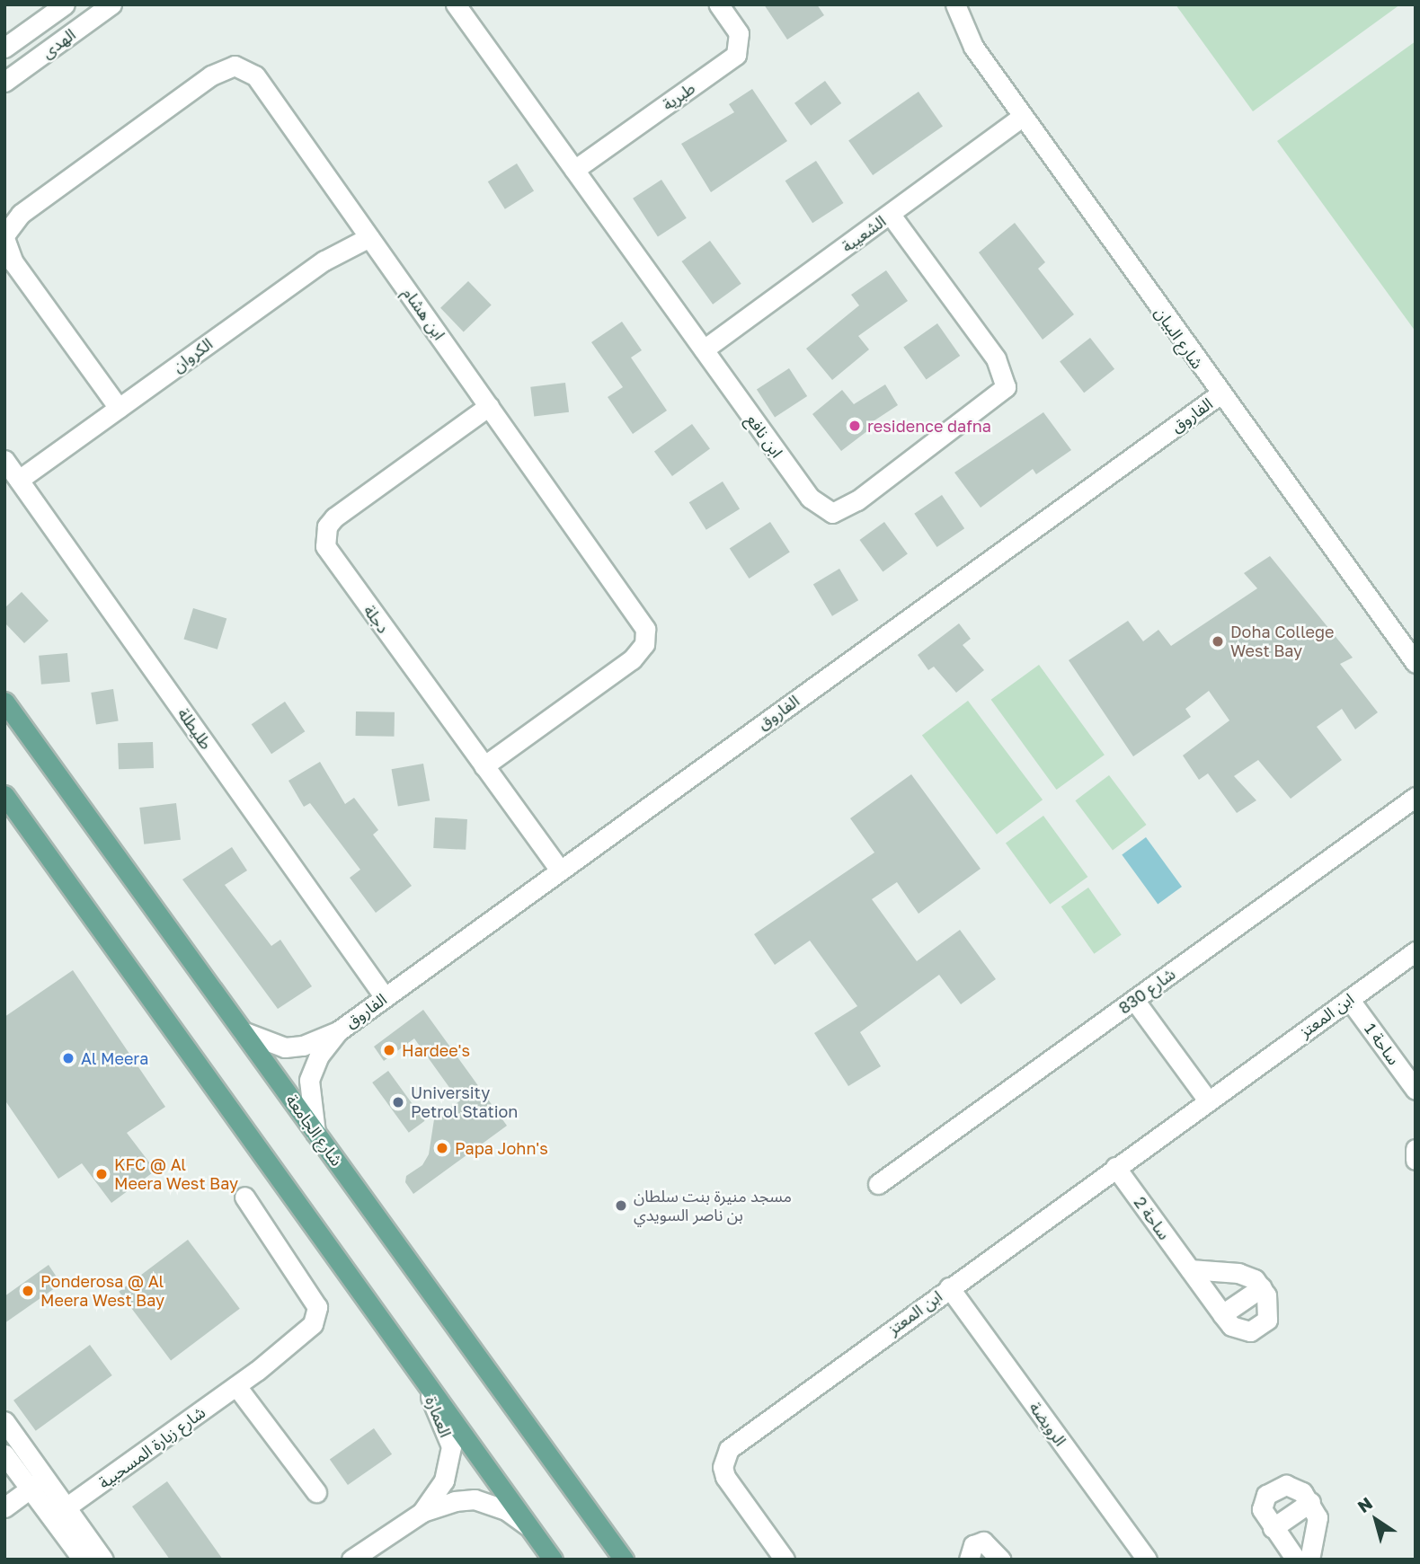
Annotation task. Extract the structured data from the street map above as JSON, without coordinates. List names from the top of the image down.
{
  "streets": {
    "main road": ["شارع الجامعة"],
    "street": [
      "الهدى",
      "طبرية",
      "الشعيبة",
      "ابن هشام",
      "شارع البيان",
      "الكروان",
      "الفاروق",
      "ابن نافع",
      "دجلة",
      "طليطلة",
      "شارع 830",
      "ابن المعتز",
      "ساحة 1",
      "ساحة 2",
      "العمارة",
      "الرويضة",
      "شارع زبارة المسحبية"
    ]
  },
  "crossings": [
    ["طبرية", "ابن نافع"],
    ["الشعيبة", "شارع البيان"],
    ["الشعيبة", "ابن نافع"],
    ["ابن هشام", "الكروان"],
    ["ابن هشام", "دجلة"],
    ["شارع البيان", "الفاروق"],
    ["الكروان", "طليطلة"],
    ["الفاروق", "دجلة"],
    ["الفاروق", "طليطلة"],
    ["الفاروق", "شارع الجامعة"],
    ["ابن المعتز", "ساحة 1"],
    ["ابن المعتز", "ساحة 2"],
    ["ابن المعتز", "الرويضة"]
  ],
  "places": [
    "residence dafna",
    "Doha College West Bay",
    "Hardee's",
    "Al Meera",
    "University Petrol Station",
    "Papa John's",
    "KFC @ Al Meera West Bay",
    "مسجد منيرة بنت سلطان بن ناصر السويدي",
    "Ponderosa @ Al Meera West Bay"
  ],
  "north": "top left"
}
